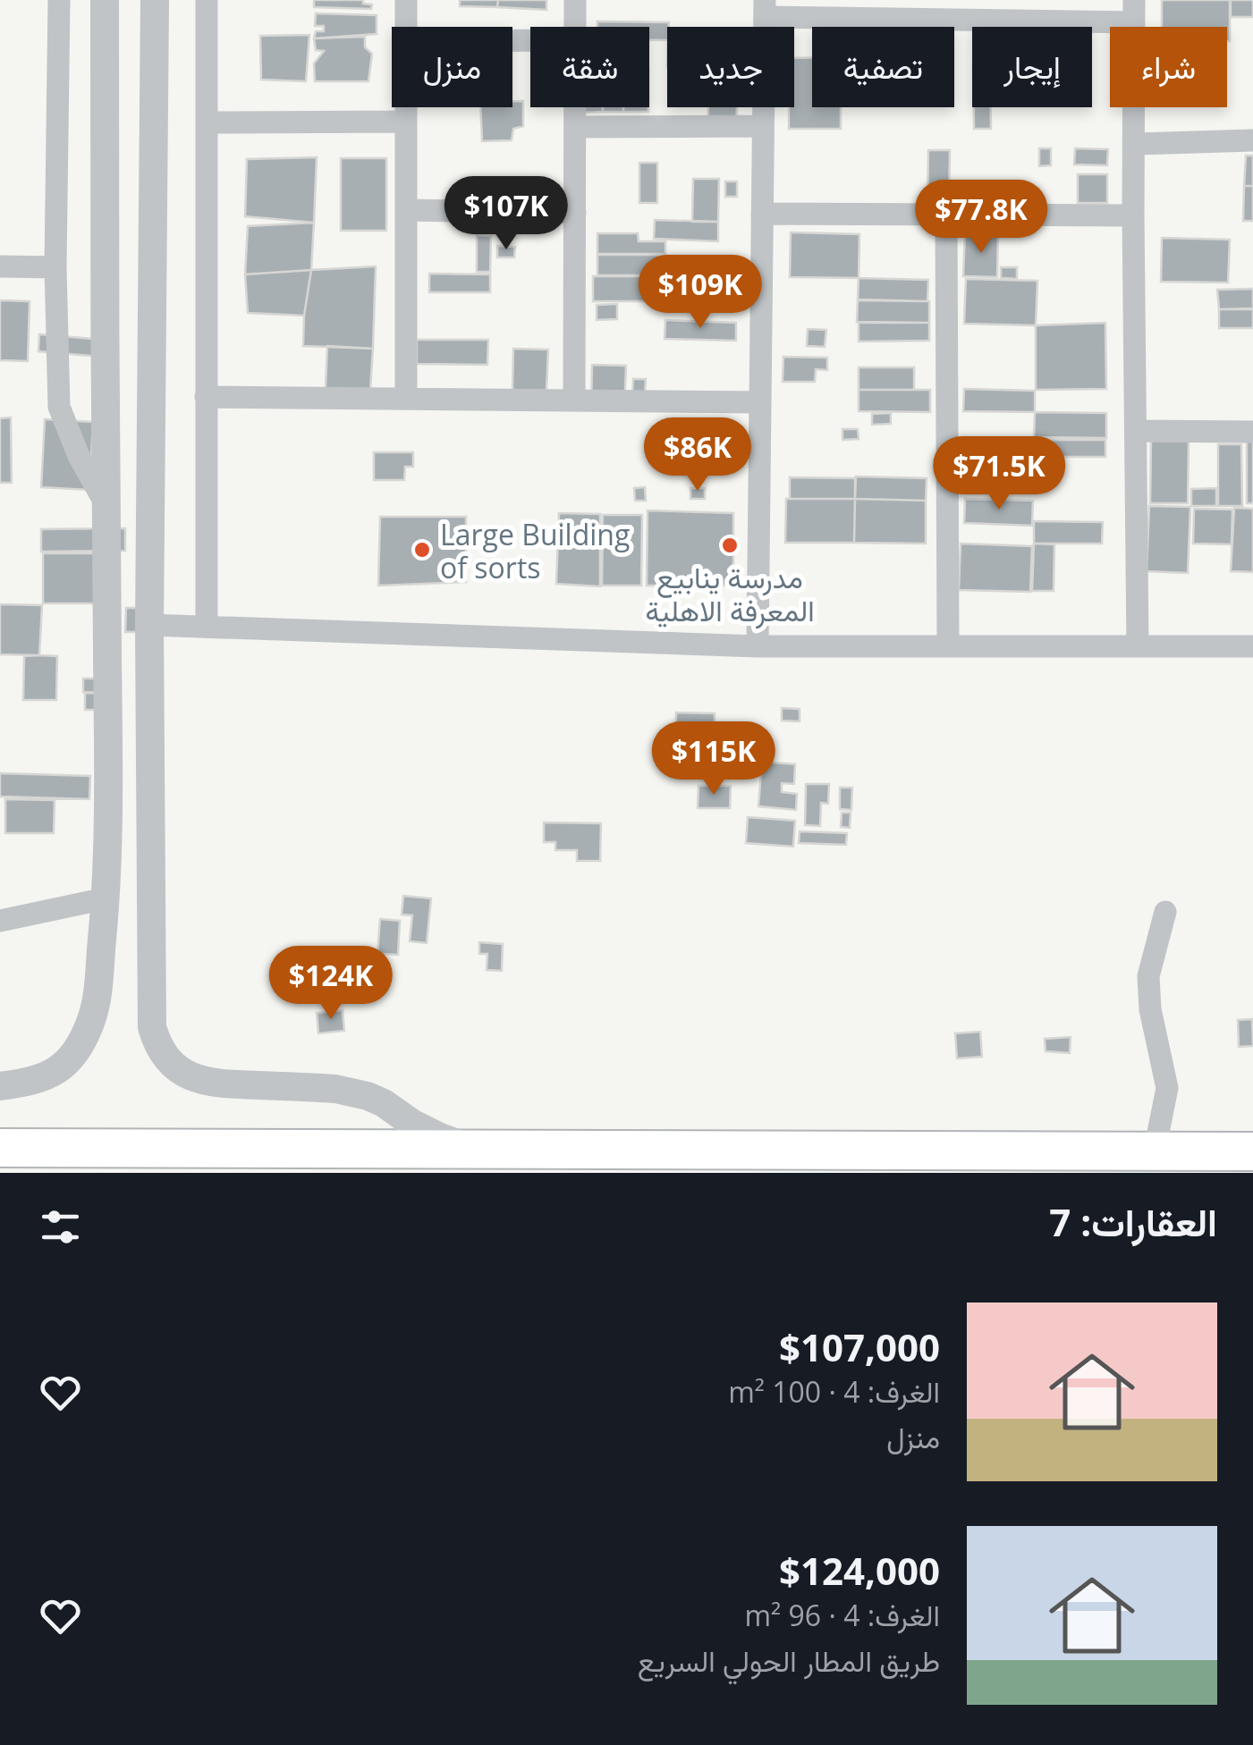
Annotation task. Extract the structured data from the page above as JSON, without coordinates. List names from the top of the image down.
{
  "places": ["مدرسة ينابيع المعرفة الاهلية", "Large Building of sorts"],
  "page": {
    "chip": [
      "شراء",
      "إيجار",
      "تصفية",
      "جديد",
      "شقة",
      "منزل"
    ],
    "price": [
      "$107K",
      "$77.8K",
      "$109K",
      "$86K",
      "$71.5K",
      "$115K",
      "$124K"
    ],
    "heading": "العقارات: 7",
    "list": [
      {
        "name": "$107,000",
        "note": "الغرف: 4 · 100 m² · منزل"
      },
      {
        "name": "$124,000",
        "note": "الغرف: 4 · 96 m² · طريق المطار الحولي السريع"
      }
    ]
  }
}
